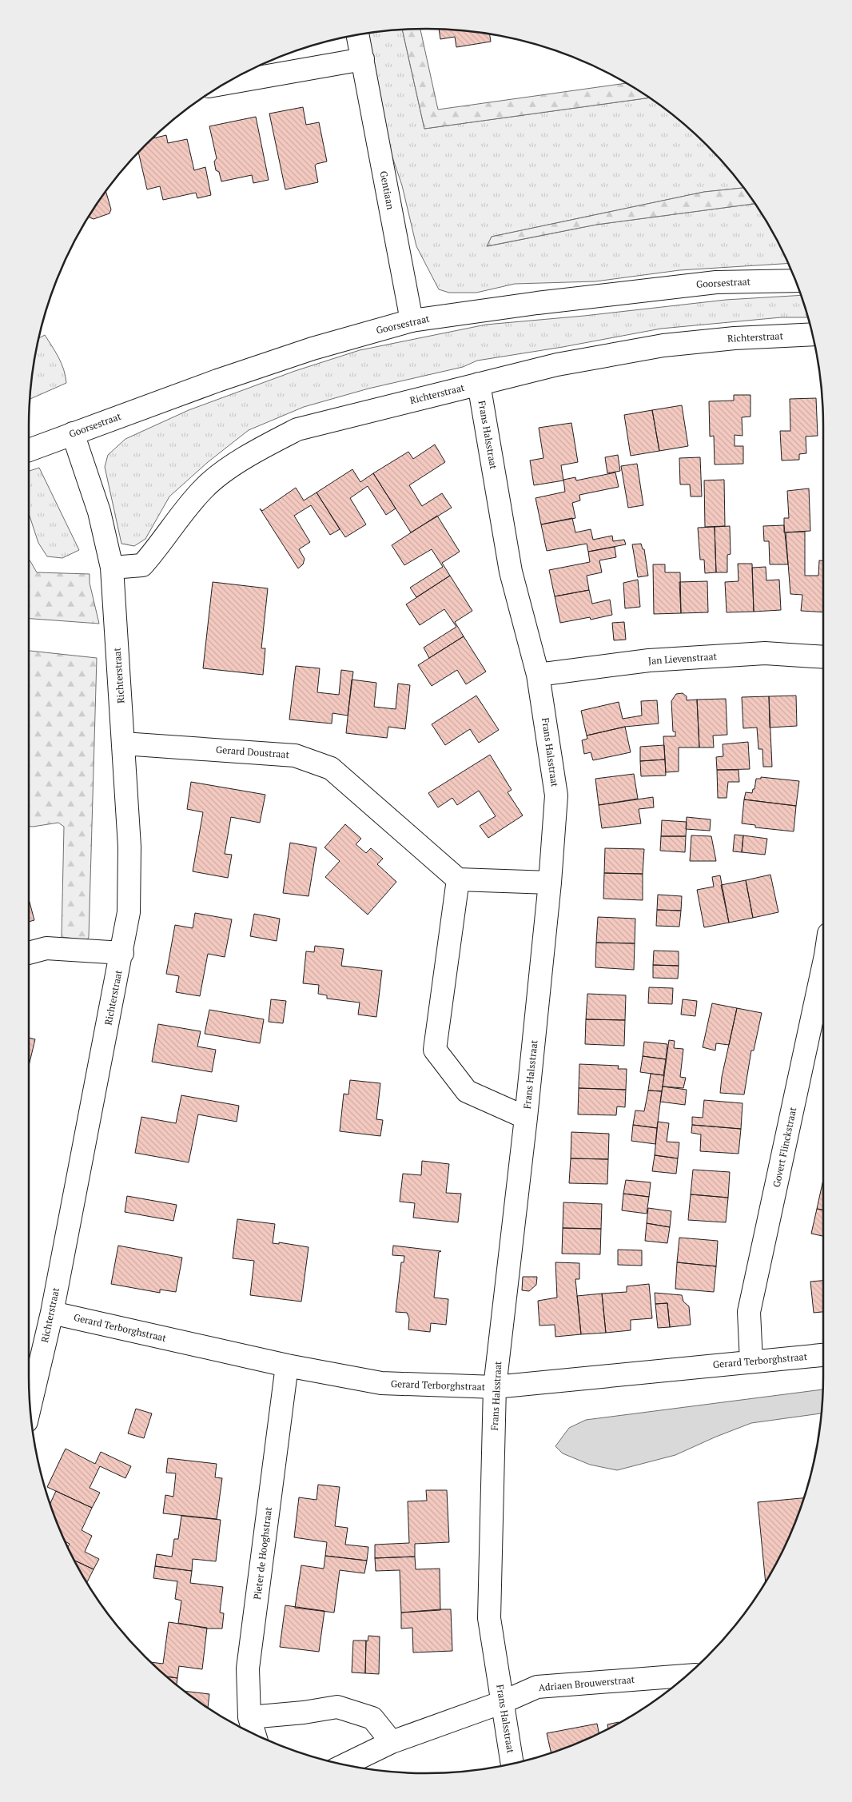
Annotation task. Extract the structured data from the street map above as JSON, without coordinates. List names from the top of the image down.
{
  "streets": {
    "street": [
      "Gentiaan",
      "Goorsestraat",
      "Richterstraat",
      "Frans Halsstraat",
      "Jan Lievenstraat",
      "Gerard Doustraat",
      "Govert Flinckstraat",
      "Gerard Terborghstraat",
      "Pieter de Hooghstraat",
      "Adriaen Brouwerstraat"
    ]
  },
  "crossings": [
    ["Gentiaan", "Goorsestraat"],
    ["Goorsestraat", "Richterstraat"],
    ["Richterstraat", "Frans Halsstraat"],
    ["Richterstraat", "Gerard Doustraat"],
    ["Richterstraat", "Gerard Terborghstraat"],
    ["Frans Halsstraat", "Jan Lievenstraat"],
    ["Frans Halsstraat", "Gerard Terborghstraat"],
    ["Frans Halsstraat", "Adriaen Brouwerstraat"],
    ["Govert Flinckstraat", "Gerard Terborghstraat"],
    ["Gerard Terborghstraat", "Pieter de Hooghstraat"]
  ]
}
